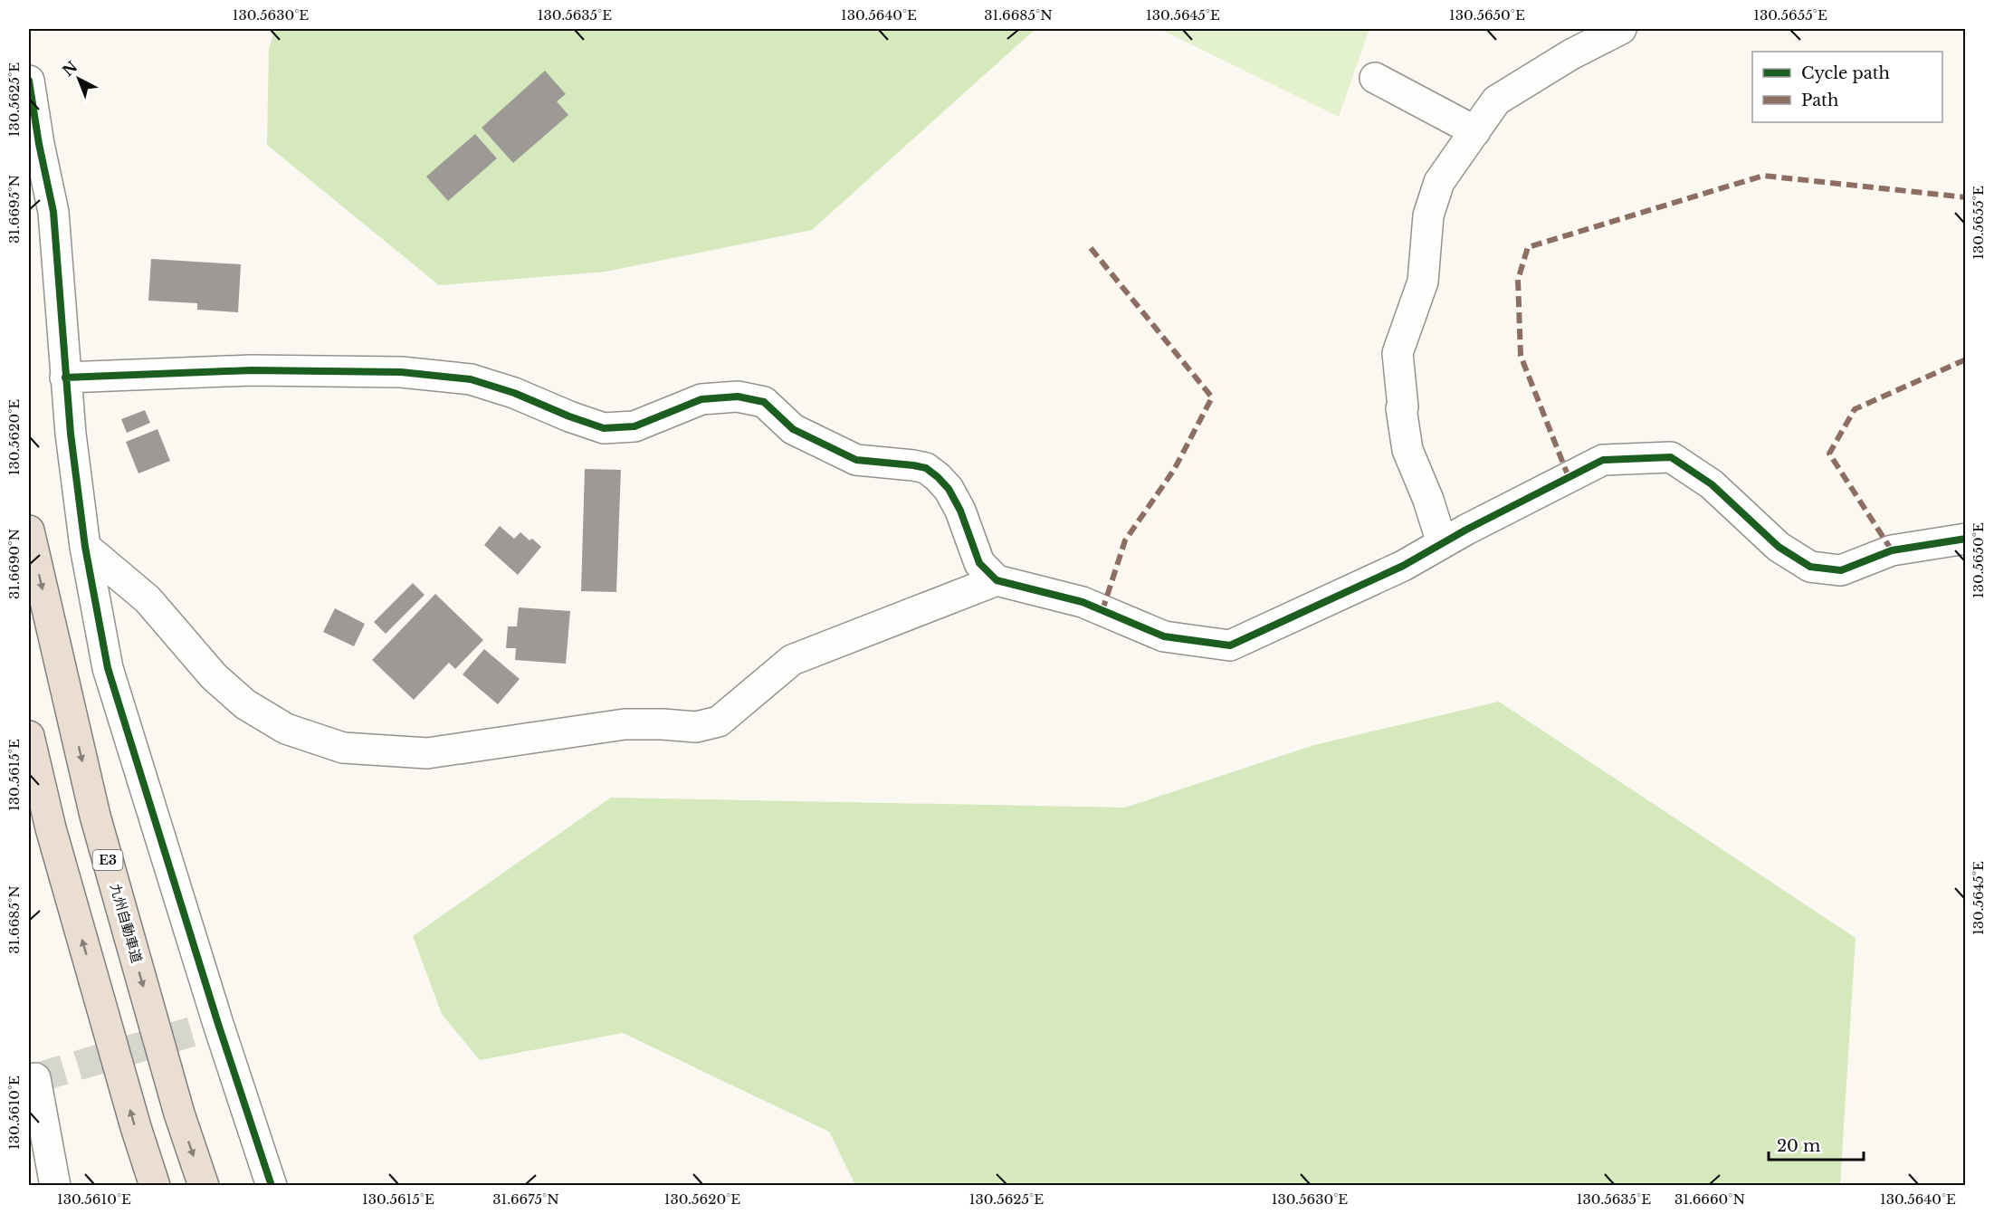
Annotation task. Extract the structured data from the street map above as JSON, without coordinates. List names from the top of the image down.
{
  "streets": {
    "highway": ["E3", "九州自動車道"]
  },
  "legend": ["Cycle path", "Path"],
  "scale_bar": "20 m",
  "north": "top left",
  "coordinates": [
    "130.5630°E",
    "130.5635°E",
    "130.5640°E",
    "31.6685°N",
    "130.5645°E",
    "130.5650°E",
    "130.5655°E",
    "130.5625°E",
    "31.6695°N",
    "130.5620°E",
    "31.6690°N",
    "130.5615°E",
    "130.5610°E",
    "31.6675°N",
    "31.6660°N"
  ]
}
